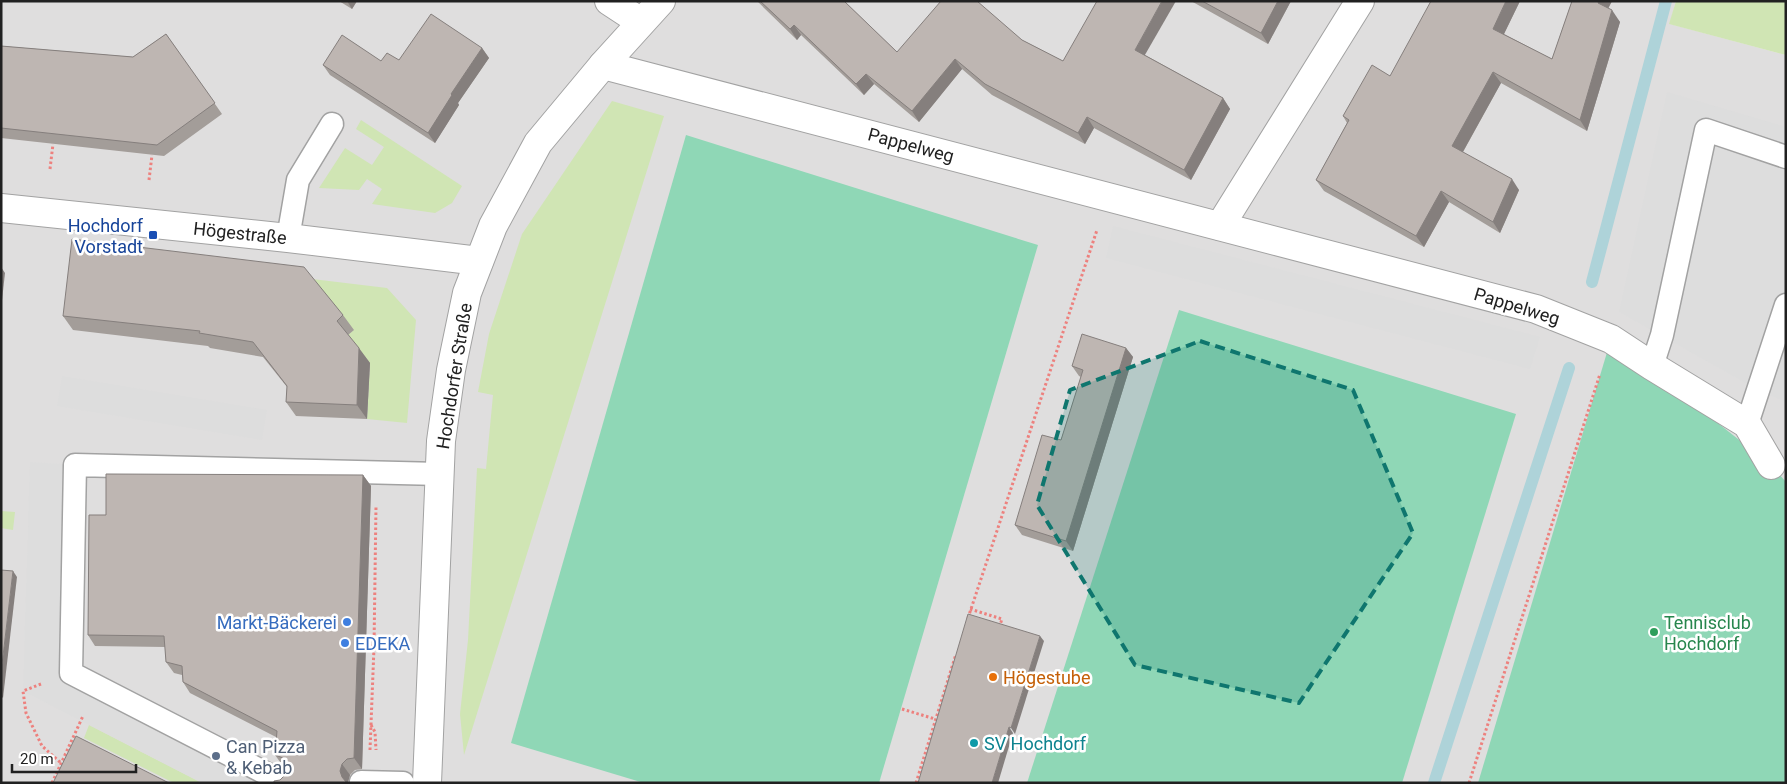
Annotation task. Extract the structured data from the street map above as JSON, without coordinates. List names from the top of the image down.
{
  "streets": {
    "street": ["Pappelweg", "Högestraße", "Hochdorfer Straße"]
  },
  "crossings": [
    ["Pappelweg", "Hochdorfer Straße"],
    ["Högestraße", "Hochdorfer Straße"]
  ],
  "places": {
    "transit": ["Hochdorf Vorstadt"],
    "other": [
      "Markt-Bäckerei",
      "Tennisclub Hochdorf",
      "EDEKA",
      "Högestube",
      "SV Hochdorf",
      "Can Pizza & Kebab"
    ]
  },
  "scale_bar": "20 m"
}
